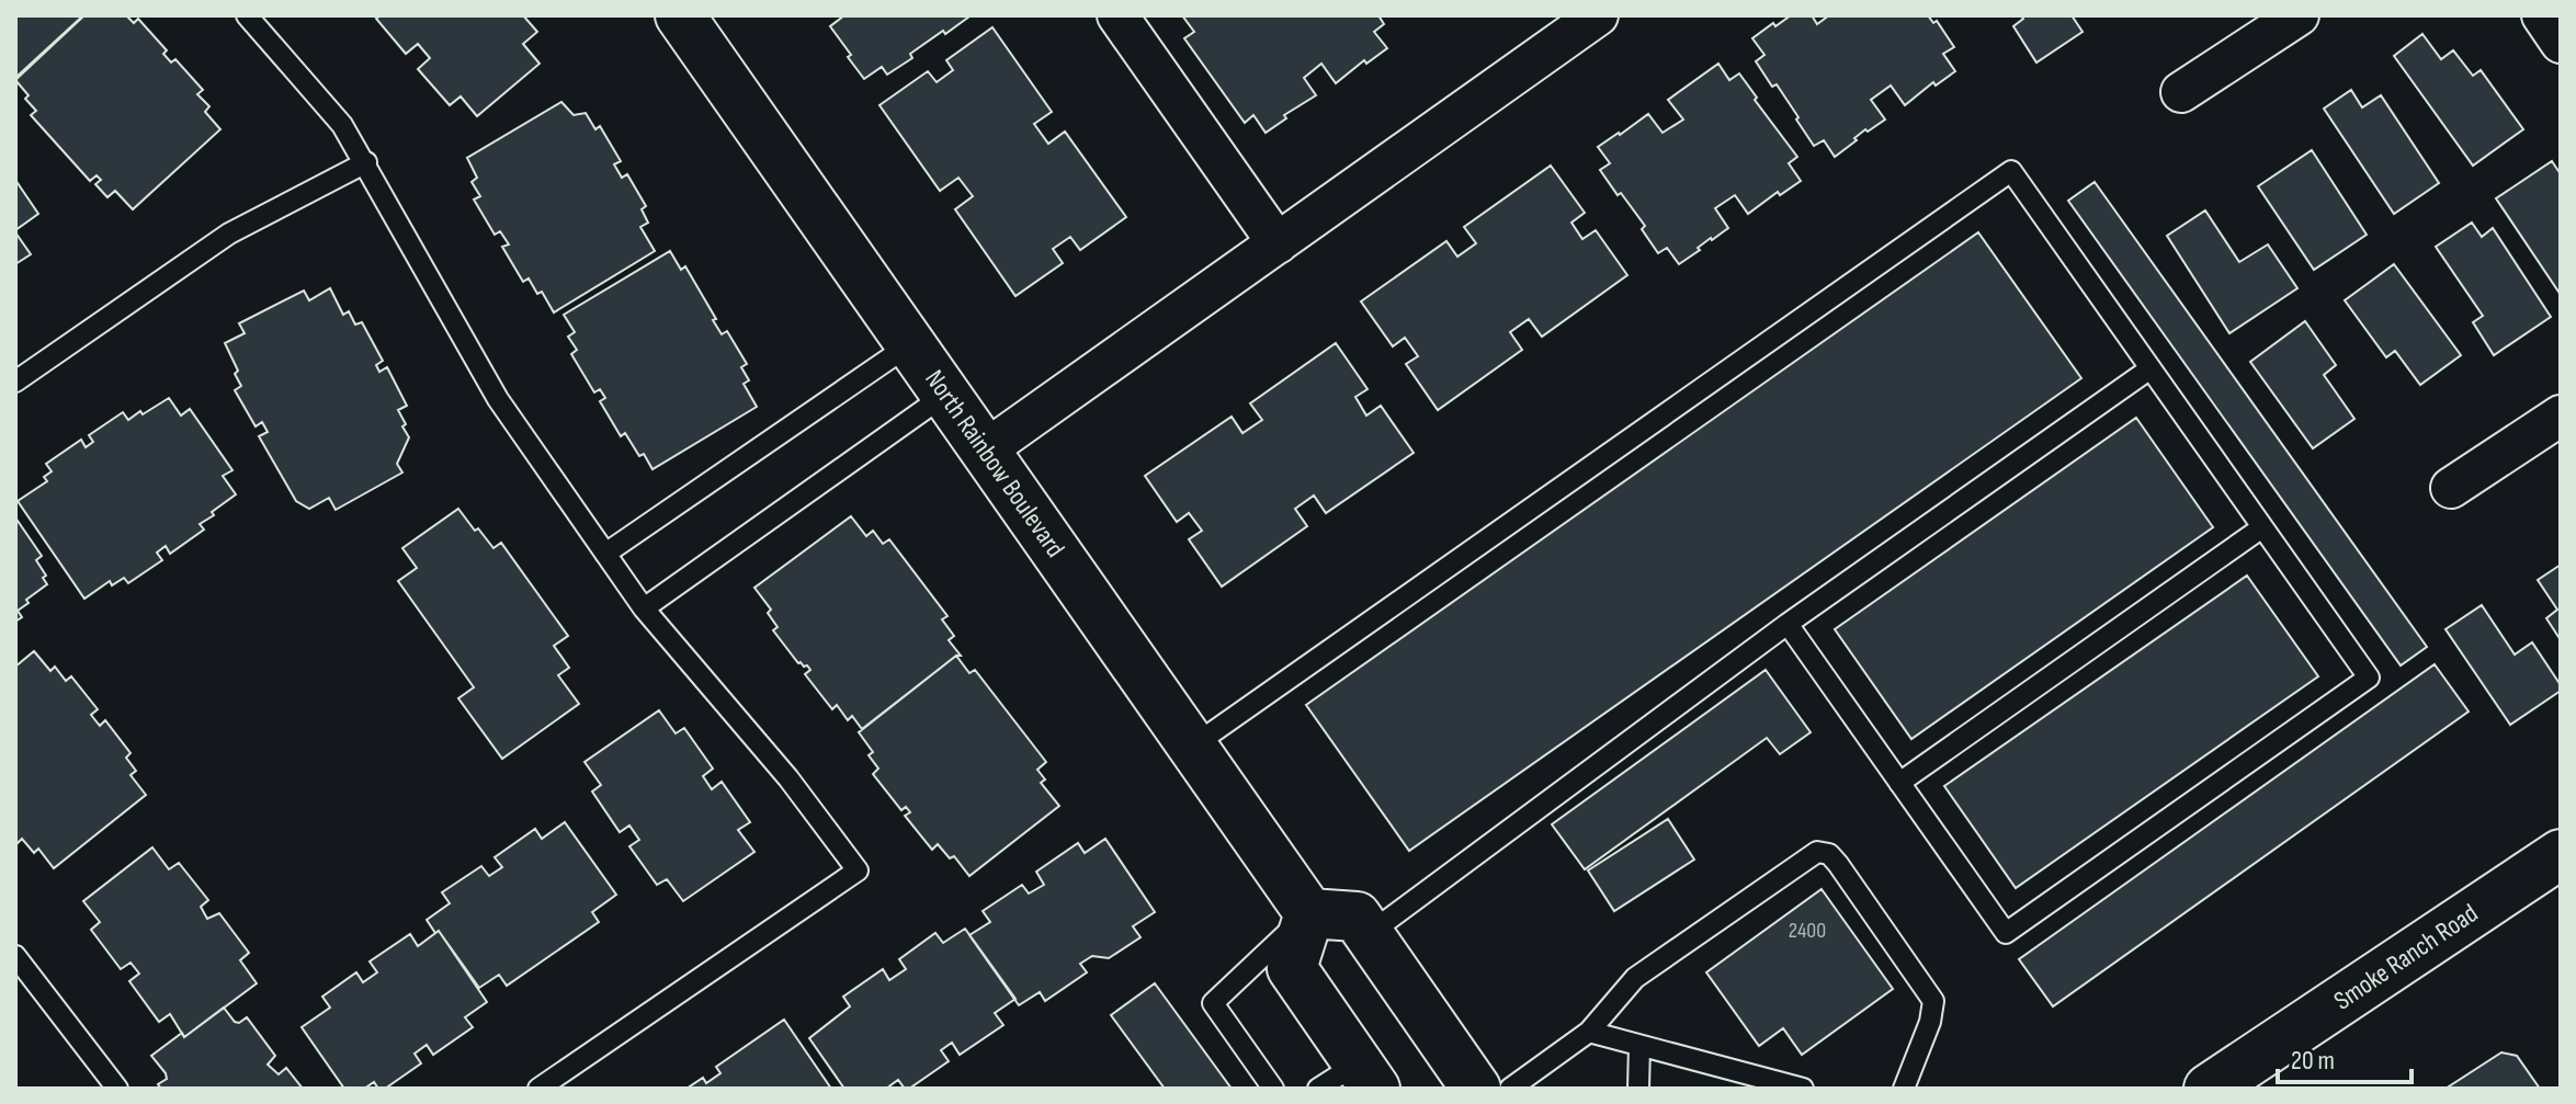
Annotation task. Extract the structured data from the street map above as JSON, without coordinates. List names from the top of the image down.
{
  "streets": {
    "main road": ["North Rainbow Boulevard", "Smoke Ranch Road"]
  },
  "house_numbers": ["2400"],
  "scale_bar": "20 m"
}
